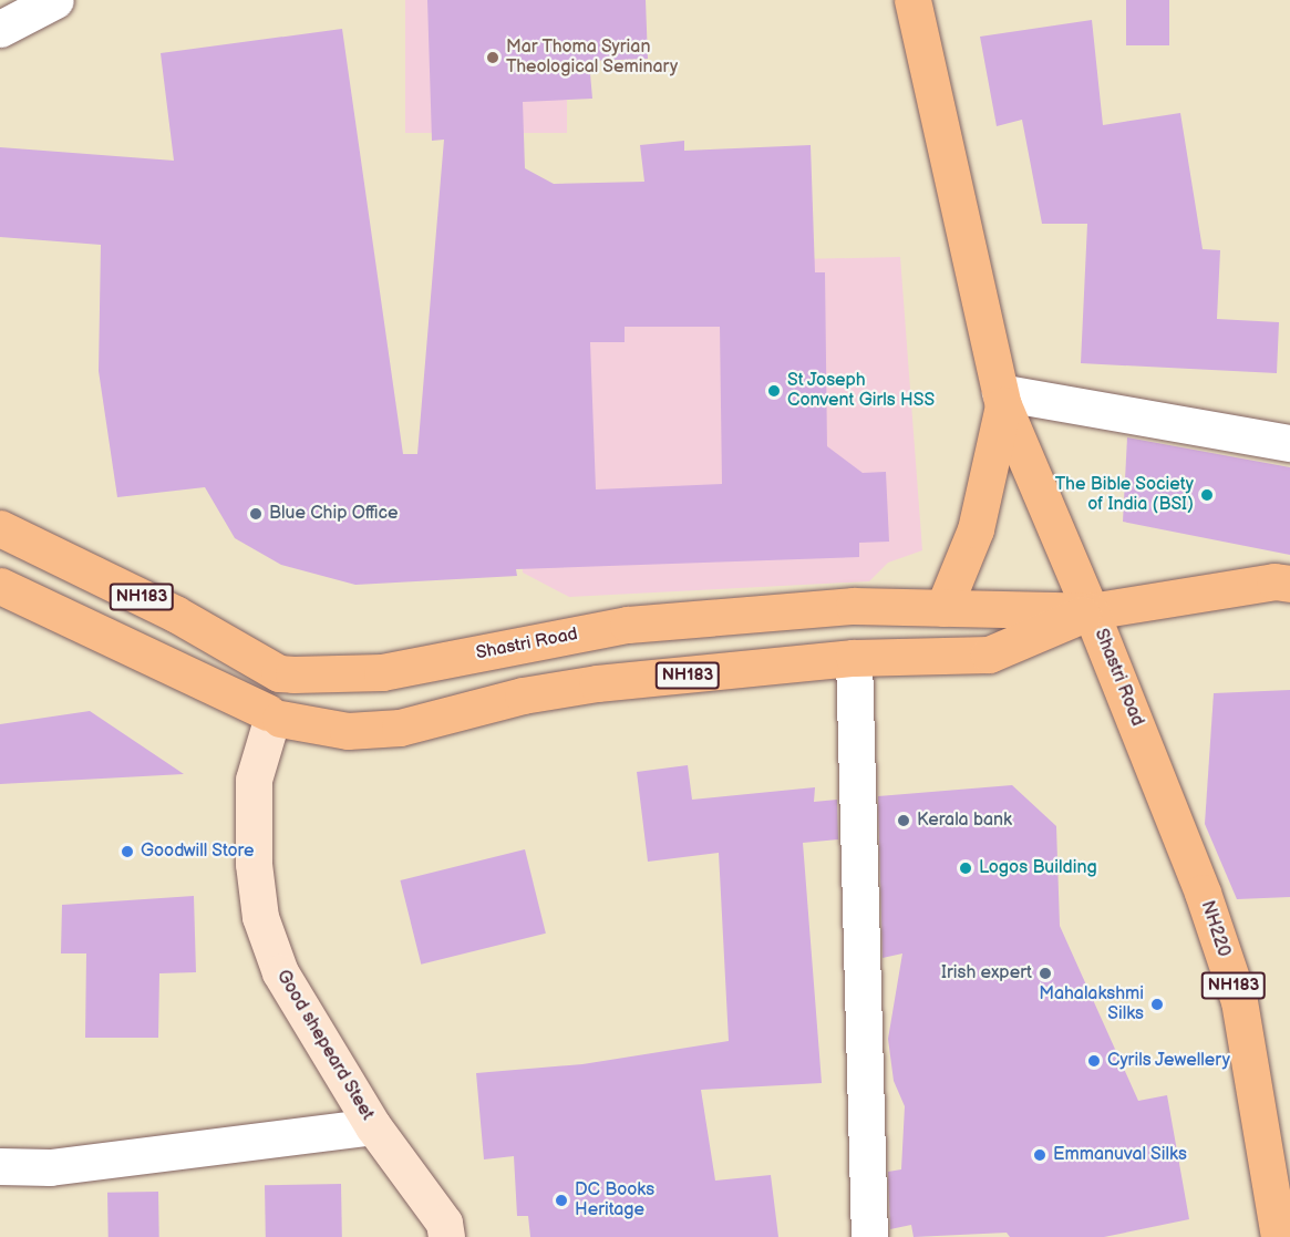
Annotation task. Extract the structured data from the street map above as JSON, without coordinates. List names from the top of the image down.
{
  "streets": {
    "main road": [
      "NH183",
      "Shastri Road",
      "NH220",
      "Good shepeard Steet"
    ]
  },
  "crossings": [
    ["NH183", "Shastri Road"],
    ["Shastri Road", "NH220"],
    ["Shastri Road", "Good shepeard Steet"]
  ],
  "places": [
    "Mar Thoma Syrian Theological Seminary",
    "St Joseph Convent Girls HSS",
    "The Bible Society of India (BSI)",
    "Blue Chip Office",
    "Kerala bank",
    "Goodwill Store",
    "Logos Building",
    "Irish expert",
    "Mahalakshmi Silks",
    "Cyrils Jewellery",
    "Emmanuval Silks",
    "DC Books Heritage"
  ]
}
